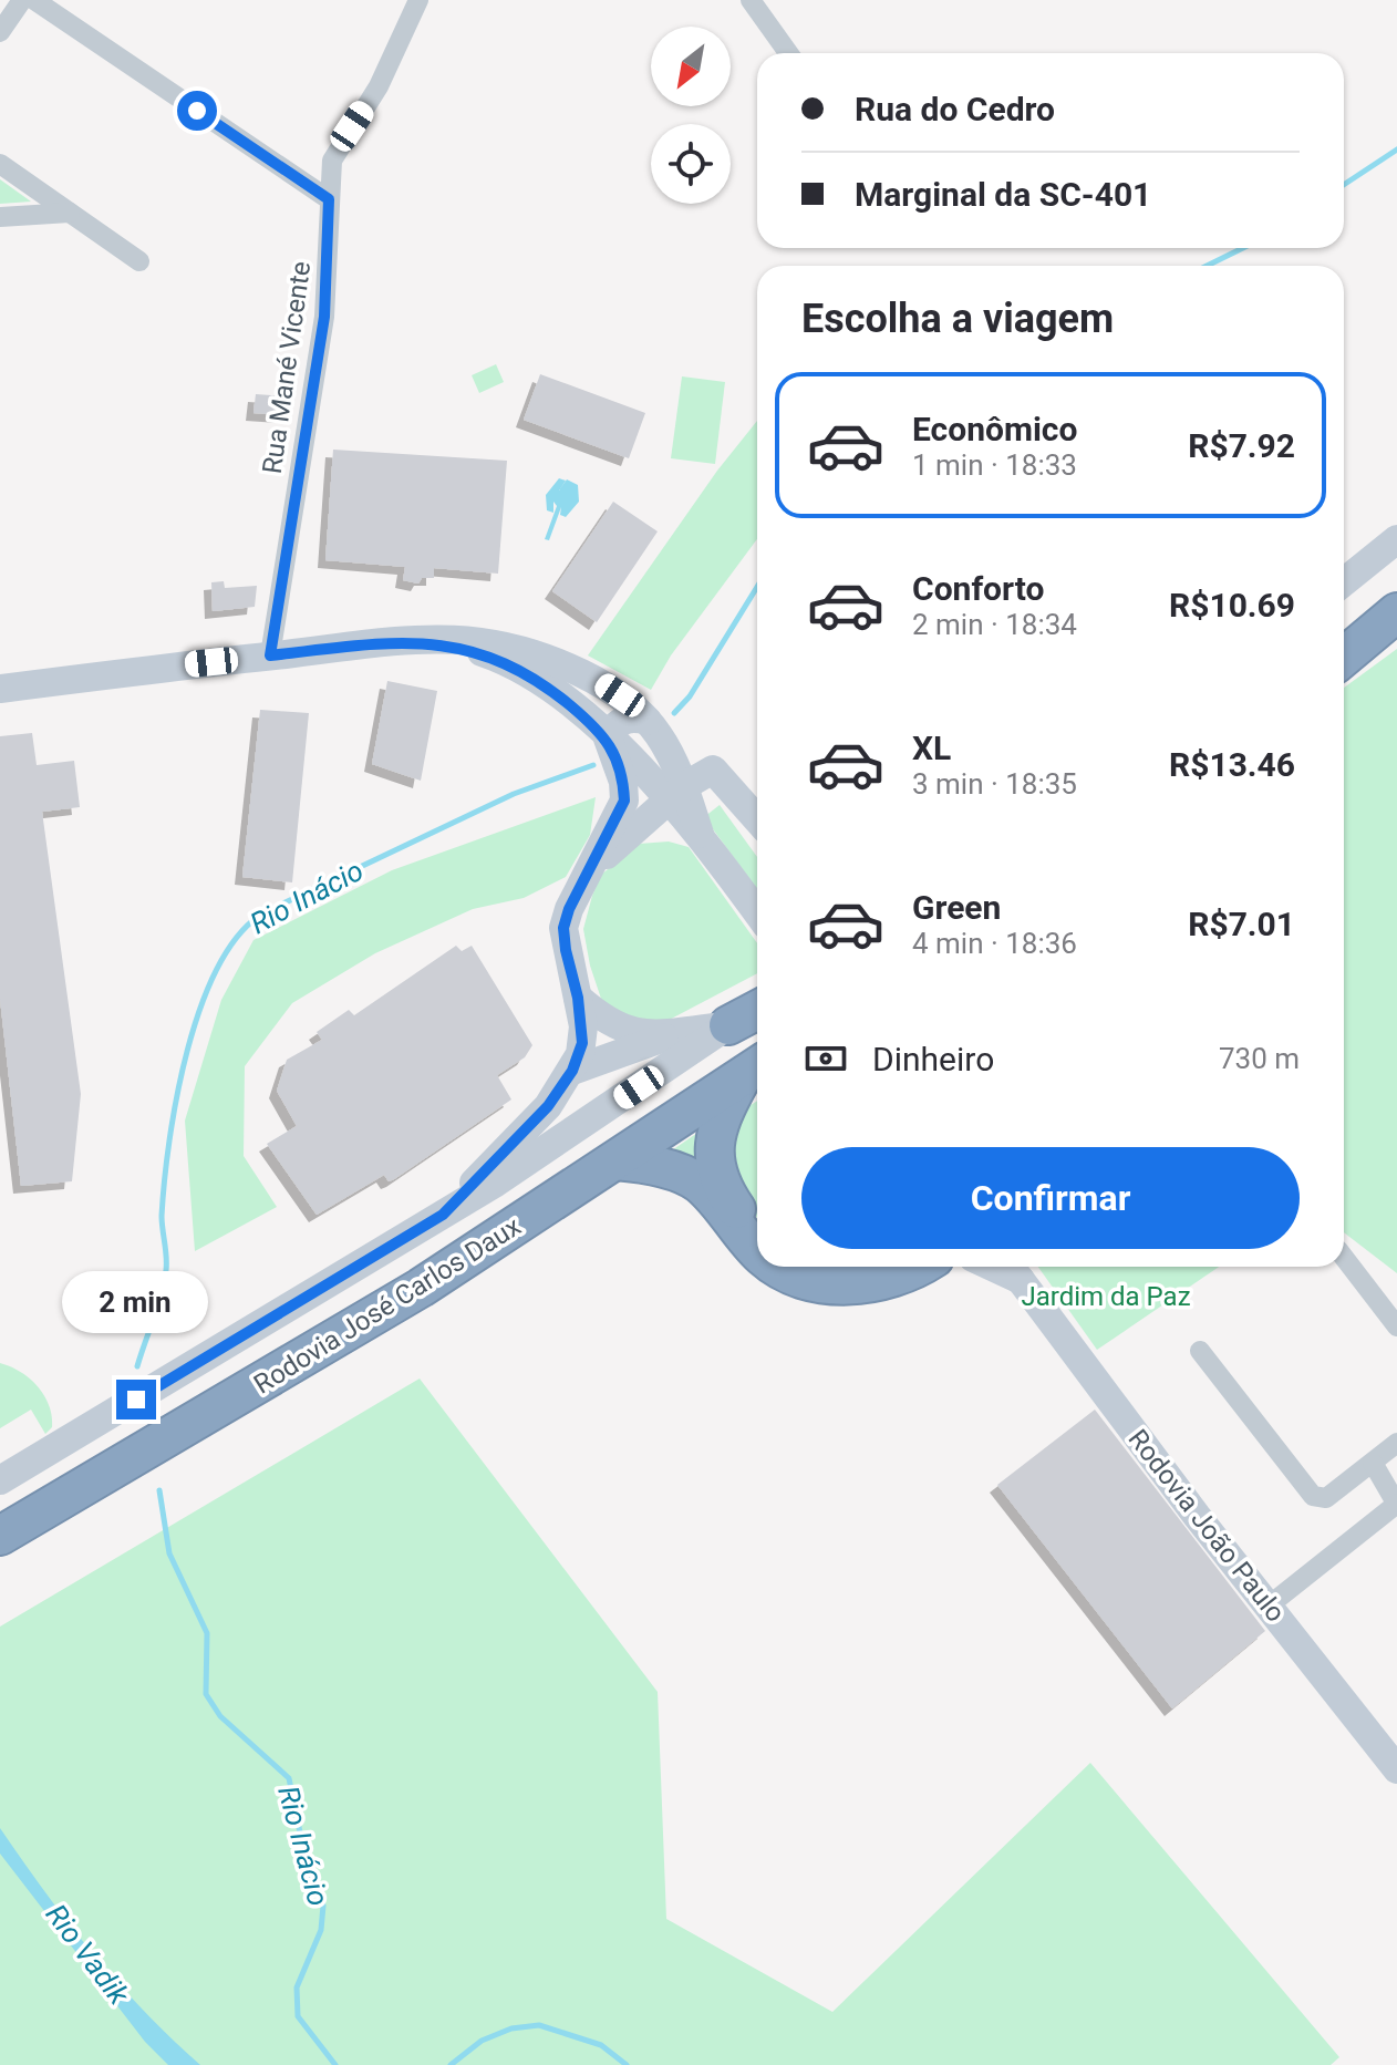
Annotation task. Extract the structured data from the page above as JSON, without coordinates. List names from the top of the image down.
{
  "streets": {
    "highway": ["Rodovia José Carlos Daux"],
    "main road": ["Rodovia João Paulo"],
    "street": ["Rua Mané Vicente"]
  },
  "water": ["Rio Inácio", "Rio Vadik"],
  "parks": ["Jardim da Paz"],
  "north": "bottom left",
  "page": {
    "banner": ["Rua do Cedro", "Marginal da SC-401"],
    "heading": "Escolha a viagem",
    "list": [
      {
        "name": "Econômico",
        "note": "1 min · 18:33",
        "value": "R$7.92"
      },
      {
        "name": "Conforto",
        "note": "2 min · 18:34",
        "value": "R$10.69"
      },
      {
        "name": "XL",
        "note": "3 min · 18:35",
        "value": "R$13.46"
      },
      {
        "name": "Green",
        "note": "4 min · 18:36",
        "value": "R$7.01"
      }
    ],
    "pay": ["Dinheiro", "730 m"],
    "buttons": "Confirmar",
    "bubble": "2 min"
  }
}
